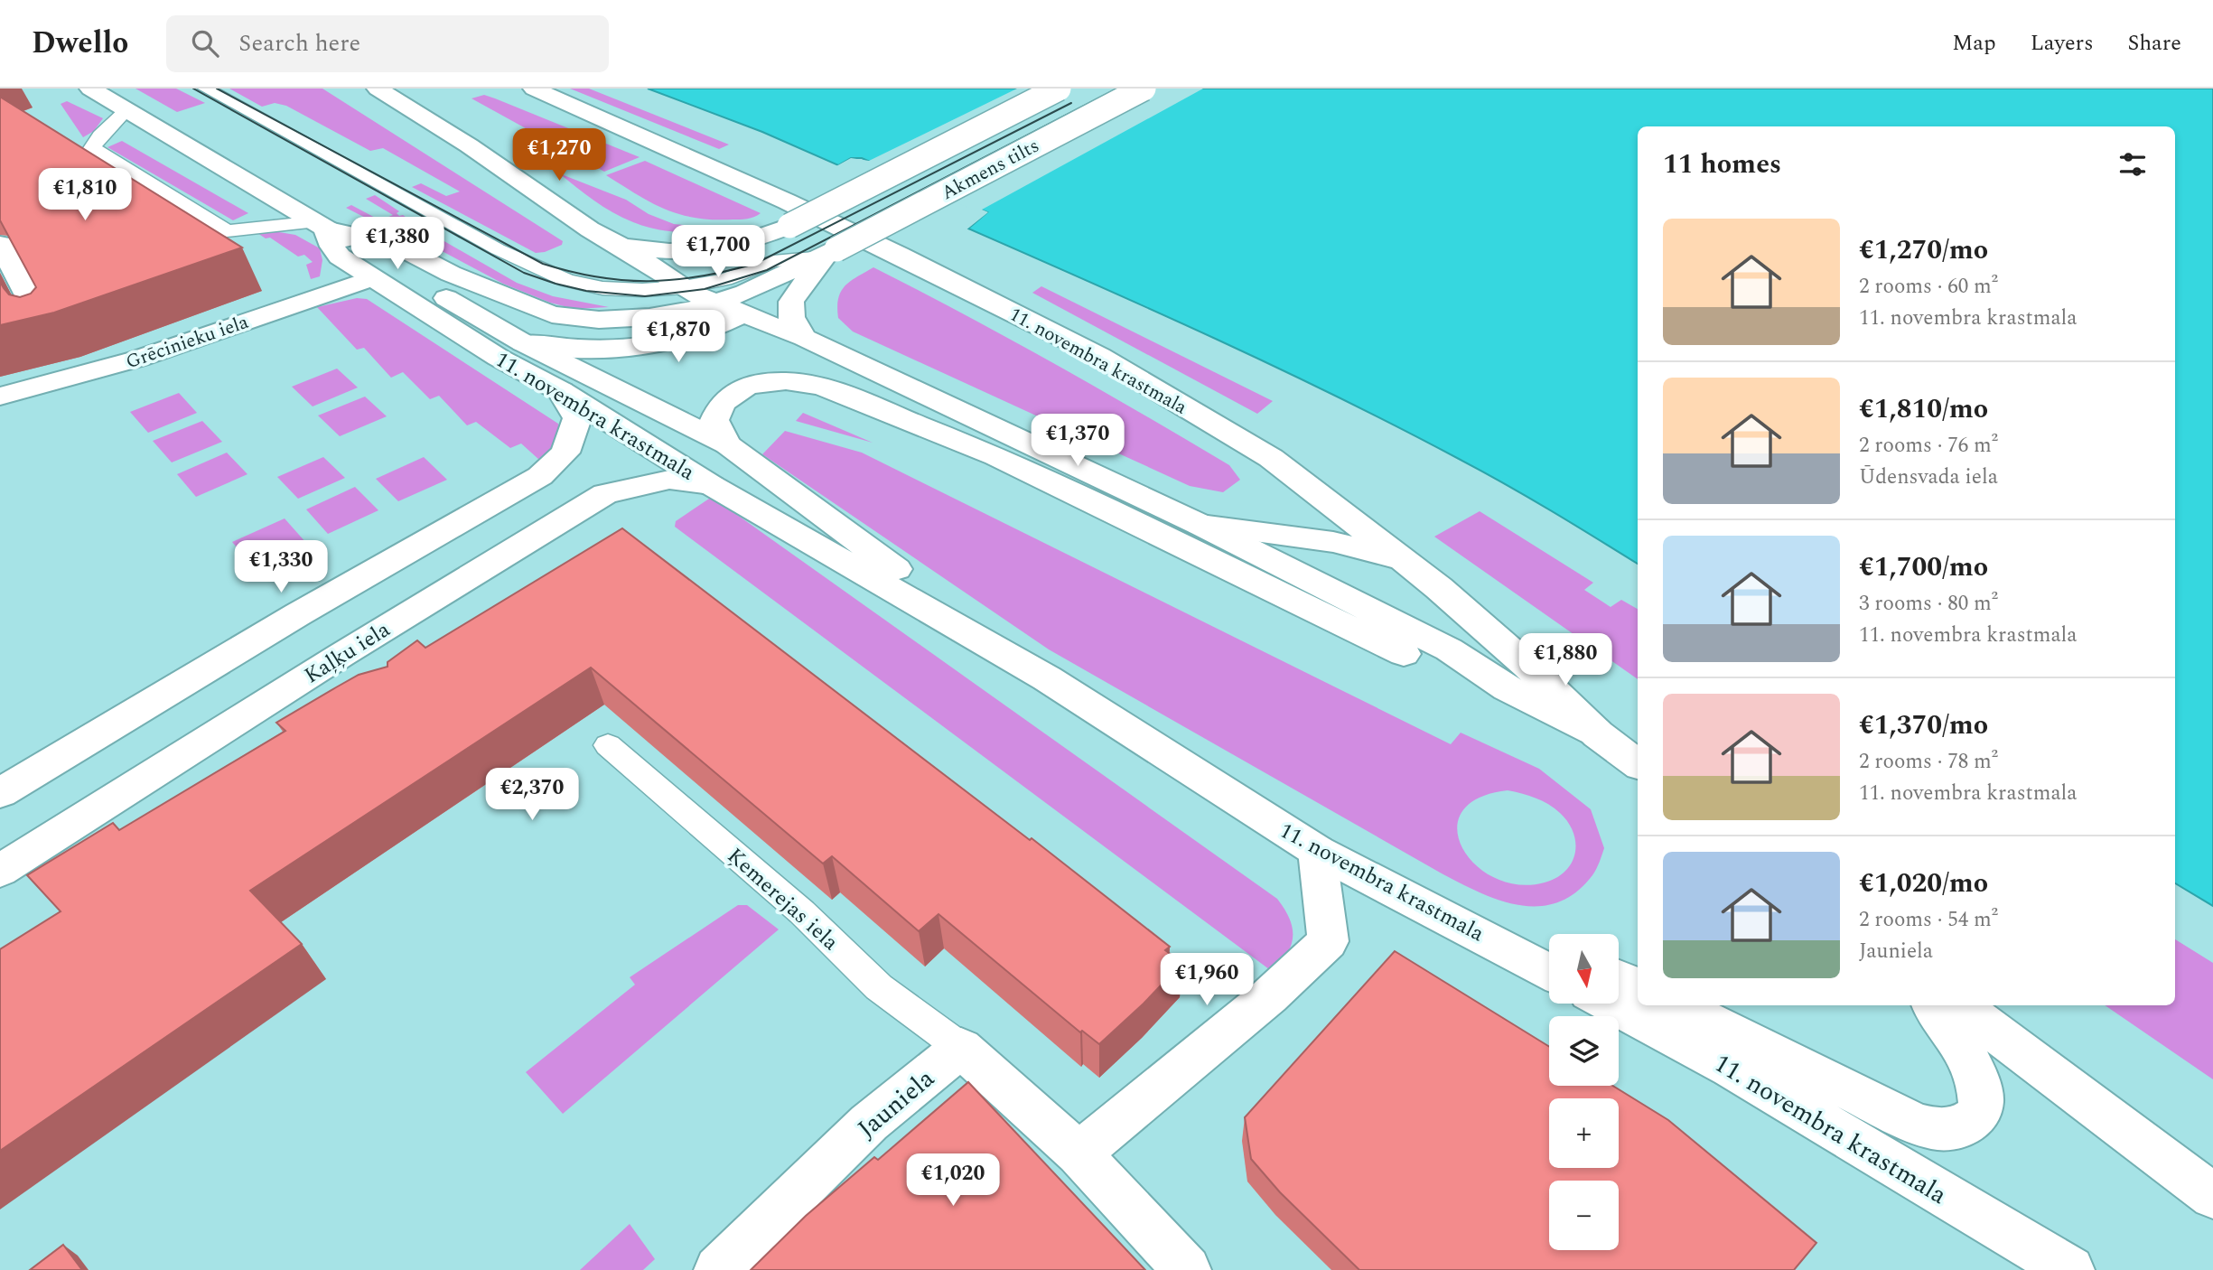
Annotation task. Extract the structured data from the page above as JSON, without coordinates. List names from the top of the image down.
{
  "streets": {
    "main road": [
      "Akmens tilts",
      "Grēcinieku iela",
      "11. novembra krastmala",
      "Kaļķu iela",
      "Jauniela"
    ],
    "lane": ["Ķemerejas iela"]
  },
  "crossings": [
    ["Akmens tilts", "11. novembra krastmala"],
    ["Grēcinieku iela", "11. novembra krastmala"],
    ["11. novembra krastmala", "Kaļķu iela"],
    ["Ķemerejas iela", "Jauniela"]
  ],
  "north": "bottom",
  "page": {
    "header": "Dwello",
    "search": "Search here",
    "nav": ["Map", "Layers", "Share"],
    "heading": "11 homes",
    "price": [
      "€1,270",
      "€1,810",
      "€1,380",
      "€1,700",
      "€1,870",
      "€1,370",
      "€1,330",
      "€1,880",
      "€2,370",
      "€1,960",
      "€1,020"
    ],
    "list": [
      {
        "name": "€1,270/mo",
        "note": "2 rooms · 60 m² · 11. novembra krastmala"
      },
      {
        "name": "€1,810/mo",
        "note": "2 rooms · 76 m² · Ūdensvada iela"
      },
      {
        "name": "€1,700/mo",
        "note": "3 rooms · 80 m² · 11. novembra krastmala"
      },
      {
        "name": "€1,370/mo",
        "note": "2 rooms · 78 m² · 11. novembra krastmala"
      },
      {
        "name": "€1,020/mo",
        "note": "2 rooms · 54 m² · Jauniela"
      }
    ],
    "map_buttons": ["+", "−"]
  }
}
